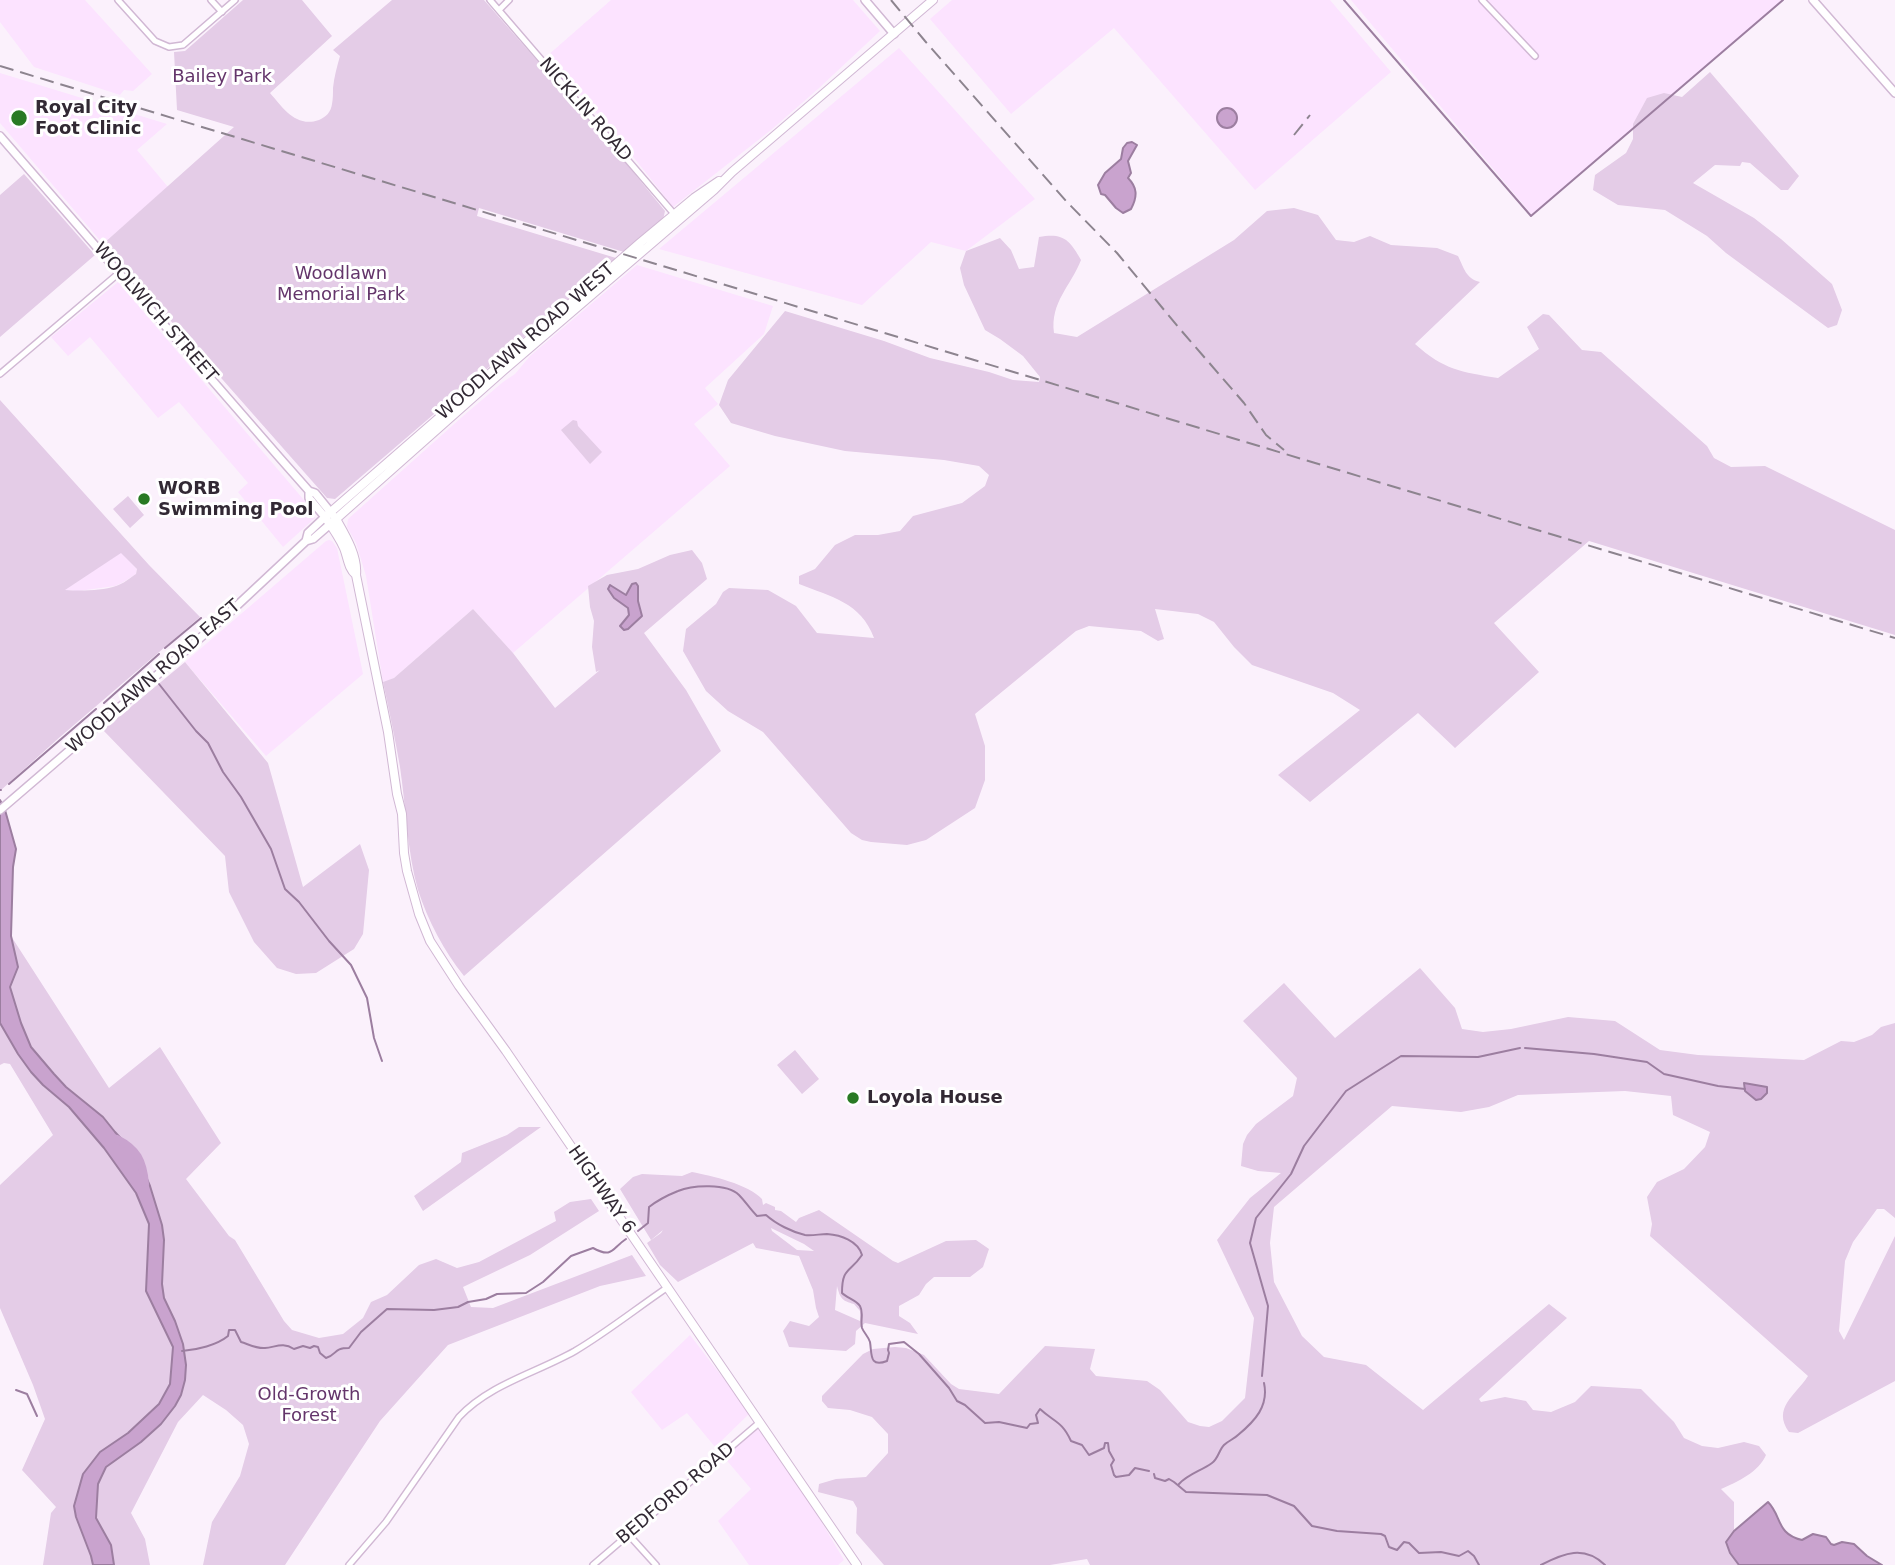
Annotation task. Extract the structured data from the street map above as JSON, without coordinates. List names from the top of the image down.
{
  "streets": {
    "main road": [
      "WOOLWICH STREET",
      "WOODLAWN ROAD WEST",
      "WOODLAWN ROAD EAST",
      "HIGHWAY 6"
    ],
    "street": ["NICKLIN ROAD", "BEDFORD ROAD"]
  },
  "crossings": [
    ["NICKLIN ROAD", "WOODLAWN ROAD WEST"],
    ["WOOLWICH STREET", "WOODLAWN ROAD WEST"],
    ["WOOLWICH STREET", "WOODLAWN ROAD EAST"],
    ["WOOLWICH STREET", "HIGHWAY 6"],
    ["WOODLAWN ROAD WEST", "WOODLAWN ROAD EAST"],
    ["HIGHWAY 6", "BEDFORD ROAD"]
  ],
  "parks": ["Bailey Park", "Woodlawn Memorial Park", "Old-Growth Forest"],
  "places": ["Royal City Foot Clinic", "WORB Swimming Pool", "Loyola House"]
}
